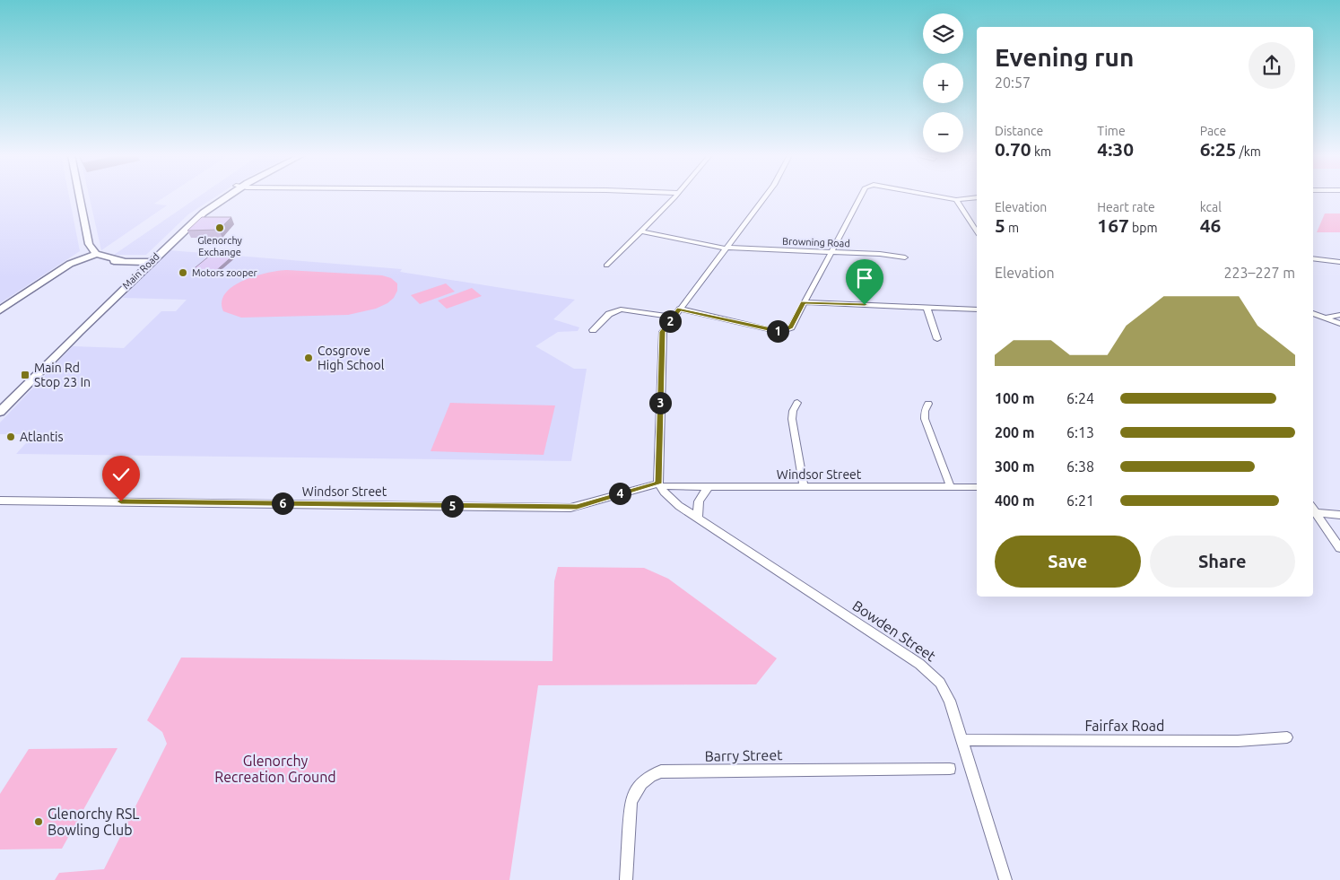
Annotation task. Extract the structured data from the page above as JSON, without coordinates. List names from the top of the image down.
{
  "streets": {
    "main road": ["Main Road"],
    "street": [
      "Browning Road",
      "Windsor Street",
      "Bowden Street",
      "Fairfax Road",
      "Barry Street"
    ]
  },
  "crossings": [
    ["Windsor Street", "Bowden Street"],
    ["Bowden Street", "Fairfax Road"]
  ],
  "parks": ["Glenorchy Recreation Ground"],
  "places": {
    "other": [
      "Glenorchy Exchange",
      "Motors zooper",
      "Cosgrove High School",
      "Atlantis",
      "Glenorchy RSL Bowling Club"
    ],
    "transit": ["Main Rd Stop 23 In"]
  },
  "page": {
    "map_buttons": ["+", "−"],
    "heading": ["Evening run", "20:57"],
    "stats": [
      ["Distance", "0.70 km"],
      ["Time", "4:30"],
      ["Pace", "6:25 /km"],
      ["Elevation", "5 m"],
      ["Heart rate", "167 bpm"],
      ["kcal", "46"]
    ],
    "chart": ["Elevation", "223–227 m"],
    "pins": [
      "2",
      "1",
      "3",
      "4",
      "6",
      "5"
    ],
    "list": [
      {
        "name": "100 m",
        "note": "6:24"
      },
      {
        "name": "200 m",
        "note": "6:13"
      },
      {
        "name": "300 m",
        "note": "6:38"
      },
      {
        "name": "400 m",
        "note": "6:21"
      }
    ],
    "buttons": ["Save", "Share"]
  }
}
